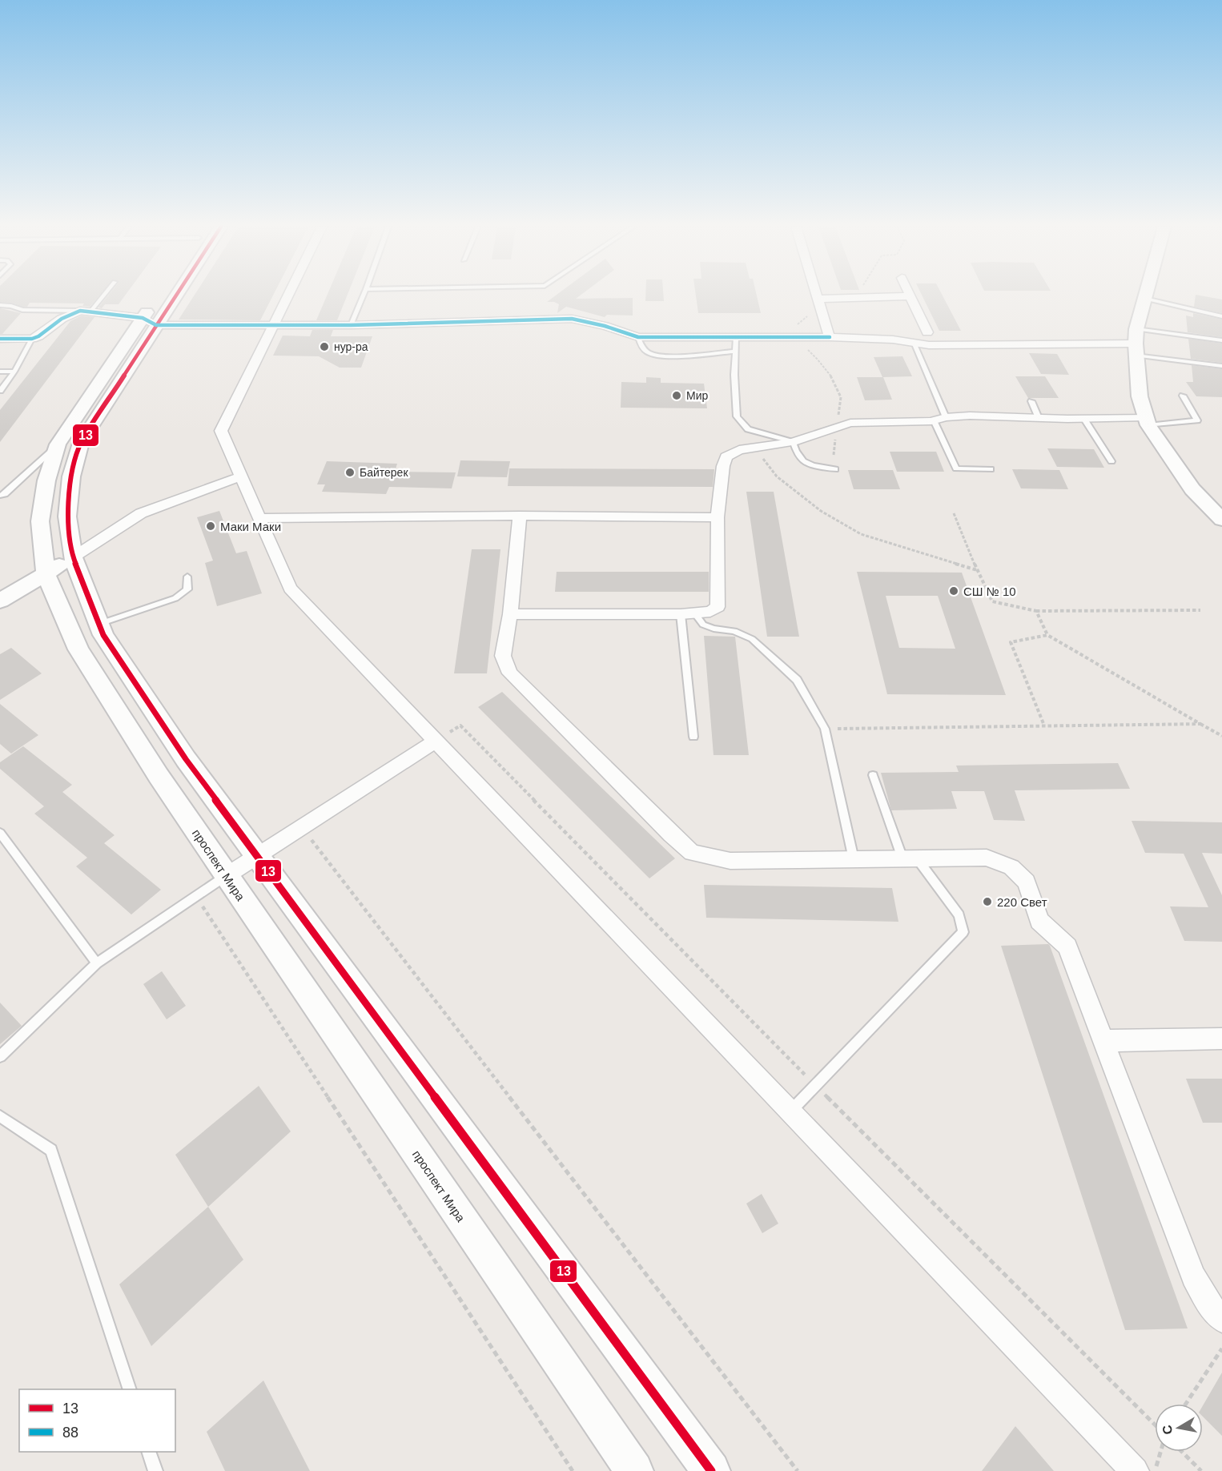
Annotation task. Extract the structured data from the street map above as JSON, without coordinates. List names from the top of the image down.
{
  "streets": {
    "main road": ["проспект Мира"]
  },
  "places": [
    "нур-ра",
    "Мир",
    "Байтерек",
    "Маки Маки",
    "СШ № 10",
    "220 Свет"
  ],
  "lines": ["transit line 13", "transit line 88"],
  "legend": ["13", "88"],
  "north": "left"
}
